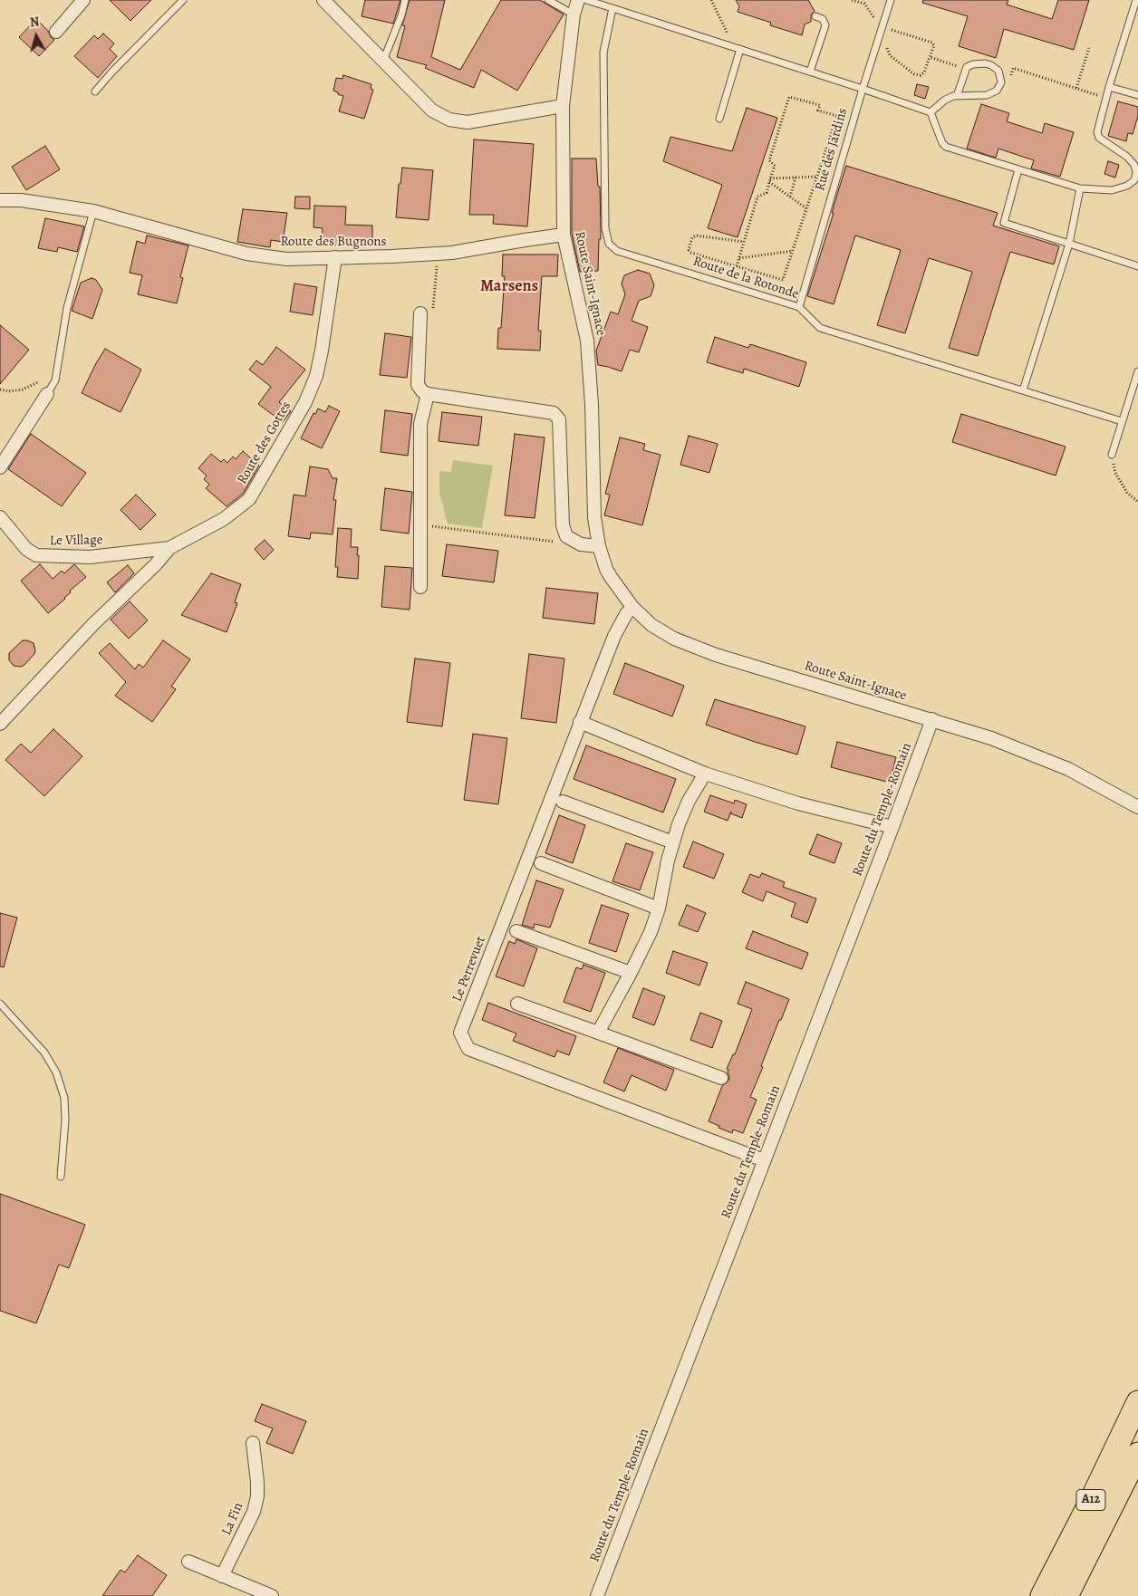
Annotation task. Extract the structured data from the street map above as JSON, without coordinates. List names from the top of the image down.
{
  "streets": {
    "highway": ["A12"],
    "street": [
      "Route des Bugnons",
      "Route Saint-Ignace",
      "Route des Gottes",
      "Le Village",
      "Route du Temple-Romain",
      "Le Perrevuet",
      "La Fin"
    ],
    "lane": ["Rue des Jardins", "Route de la Rotonde"]
  },
  "crossings": [
    ["Rue des Jardins", "Route de la Rotonde"],
    ["Route des Bugnons", "Route Saint-Ignace"],
    ["Route des Bugnons", "Route des Gottes"],
    ["Route Saint-Ignace", "Route du Temple-Romain"],
    ["Route Saint-Ignace", "Le Perrevuet"],
    ["Route des Gottes", "Le Village"],
    ["Route du Temple-Romain", "Le Perrevuet"]
  ],
  "districts": ["Marsens"],
  "north": "top"
}
